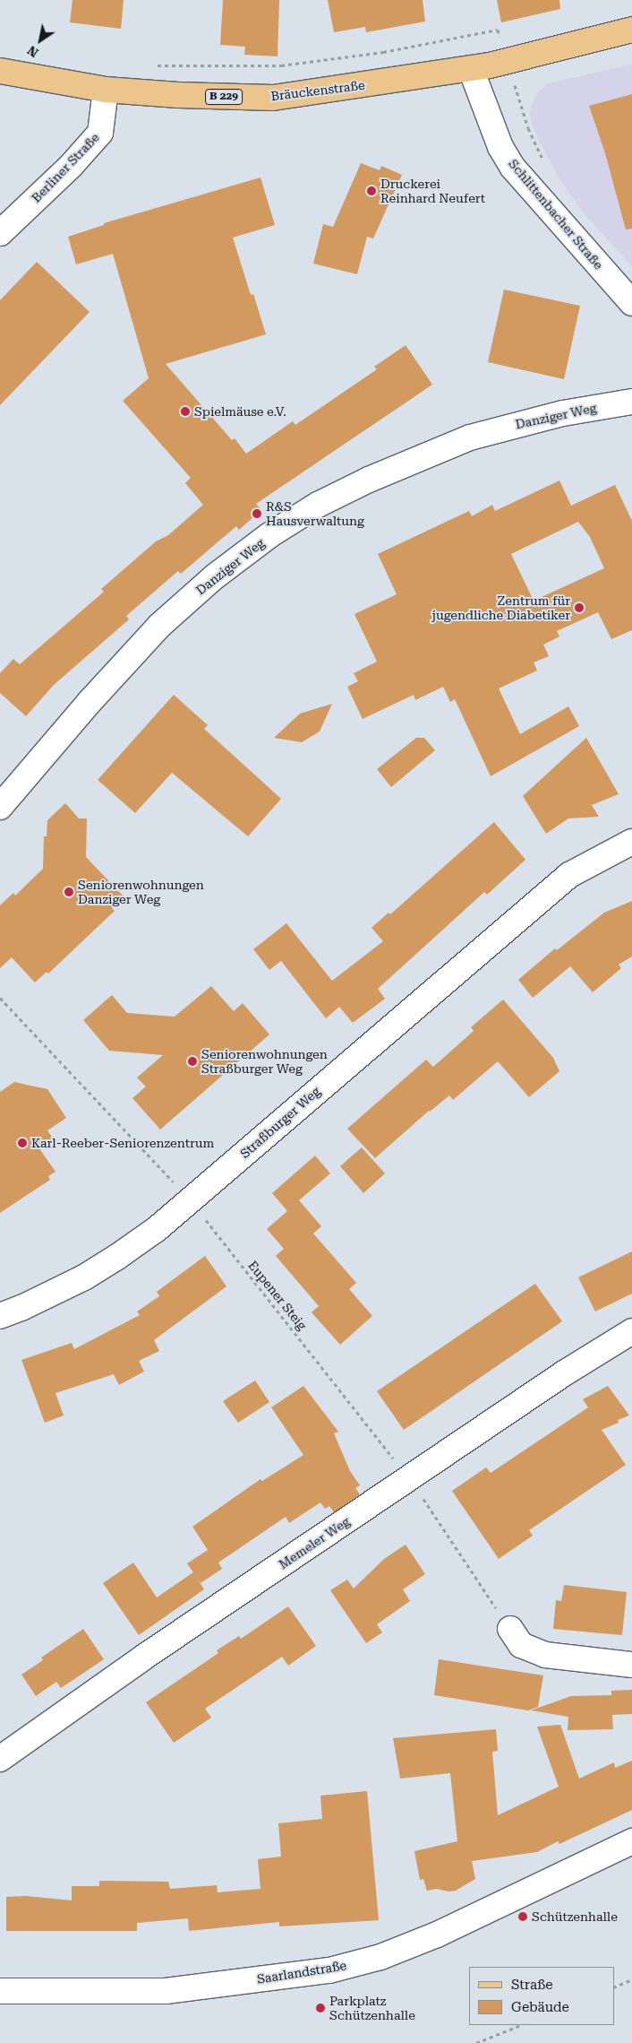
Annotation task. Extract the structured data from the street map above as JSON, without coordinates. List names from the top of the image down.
{
  "streets": {
    "main road": ["Bräuckenstraße", "B 229"],
    "street": [
      "Berliner Straße",
      "Schlittenbacher Straße",
      "Danziger Weg",
      "Straßburger Weg",
      "Memeler Weg",
      "Saarlandstraße"
    ],
    "path": ["Eupener Steig"]
  },
  "crossings": [
    ["Bräuckenstraße", "Berliner Straße"],
    ["Bräuckenstraße", "Schlittenbacher Straße"],
    ["Straßburger Weg", "Eupener Steig"],
    ["Eupener Steig", "Memeler Weg"]
  ],
  "places": [
    "Druckerei Reinhard Neufert",
    "Spielmäuse e.V.",
    "R&S Hausverwaltung",
    "Zentrum für jugendliche Diabetiker",
    "Seniorenwohnungen Danziger Weg",
    "Seniorenwohnungen Straßburger Weg",
    "Karl-Reeber-Seniorenzentrum",
    "Schützenhalle",
    "Parkplatz Schützenhalle"
  ],
  "legend": ["Straße", "Gebäude"],
  "north": "bottom left"
}
